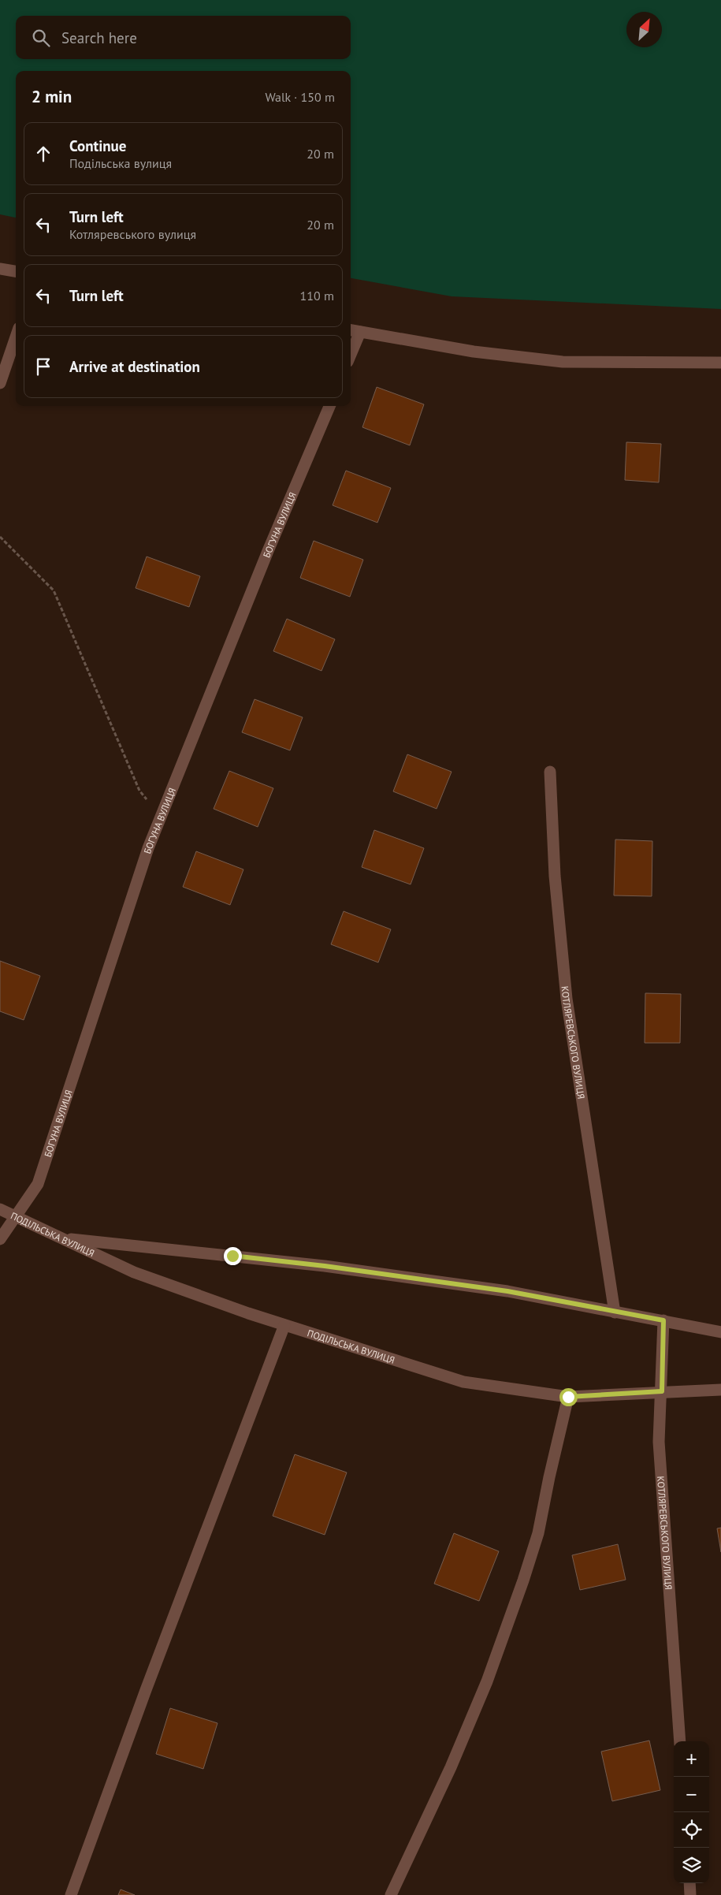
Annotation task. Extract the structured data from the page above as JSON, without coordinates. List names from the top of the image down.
{
  "streets": {
    "street": ["БОГУНА ВУЛИЦЯ", "КОТЛЯРЕВСЬКОГО ВУЛИЦЯ", "ПОДІЛЬСЬКА ВУЛИЦЯ"]
  },
  "crossings": [
    ["БОГУНА ВУЛИЦЯ", "ПОДІЛЬСЬКА ВУЛИЦЯ"],
    ["КОТЛЯРЕВСЬКОГО ВУЛИЦЯ", "ПОДІЛЬСЬКА ВУЛИЦЯ"]
  ],
  "north": "top right",
  "page": {
    "search": "Search here",
    "heading": ["2 min", "Walk · 150 m"],
    "list": [
      ["Continue", "Подільська вулиця", "20 m"],
      ["Turn left", "Котляревського вулиця", "20 m"],
      ["Turn left", "110 m"],
      "Arrive at destination"
    ],
    "map_buttons": ["+", "−"]
  }
}
